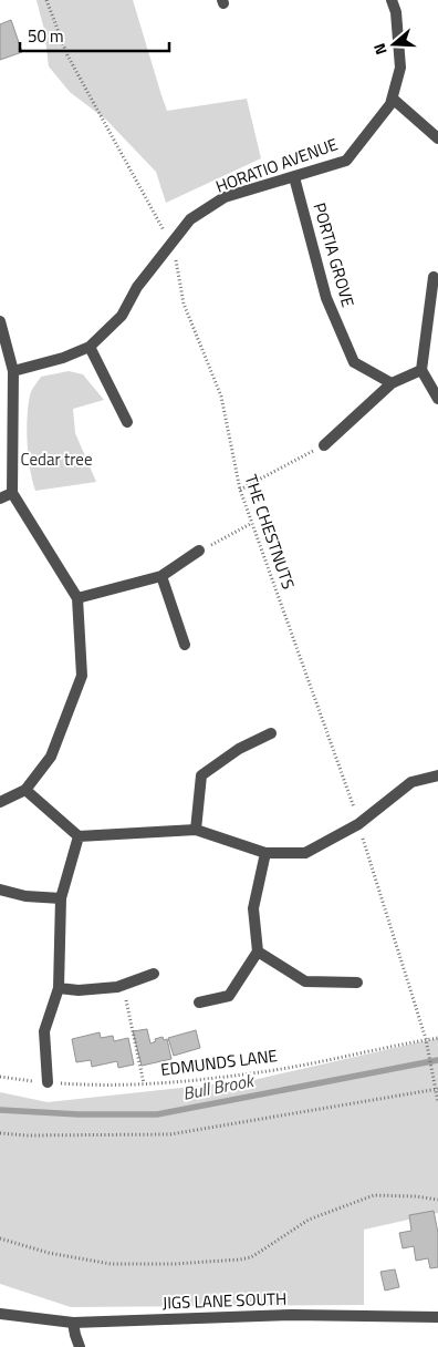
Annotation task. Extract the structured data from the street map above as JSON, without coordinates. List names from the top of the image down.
{
  "streets": {
    "street": ["HORATIO AVENUE", "PORTIA GROVE", "JIGS LANE SOUTH"],
    "path": ["THE CHESTNUTS", "EDMUNDS LANE"]
  },
  "crossings": [
    ["HORATIO AVENUE", "PORTIA GROVE"]
  ],
  "water": ["Bull Brook"],
  "parks": ["Cedar tree"],
  "scale_bar": "50 m",
  "north": "left"
}
